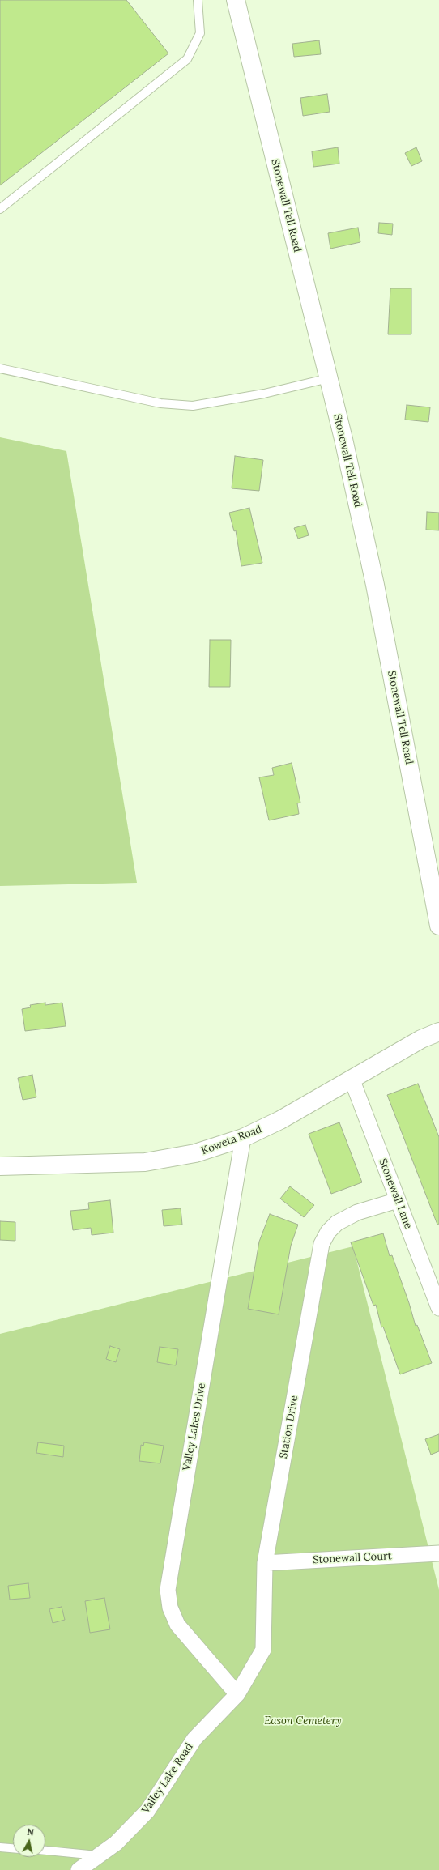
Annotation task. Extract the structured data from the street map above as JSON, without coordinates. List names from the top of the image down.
{
  "streets": {
    "street": [
      "Stonewall Tell Road",
      "Koweta Road",
      "Stonewall Lane",
      "Valley Lakes Drive",
      "Station Drive",
      "Stonewall Court",
      "Valley Lake Road"
    ]
  },
  "crossings": [
    ["Koweta Road", "Stonewall Lane"],
    ["Koweta Road", "Valley Lakes Drive"],
    ["Stonewall Lane", "Station Drive"],
    ["Valley Lakes Drive", "Station Drive"],
    ["Valley Lakes Drive", "Valley Lake Road"],
    ["Station Drive", "Stonewall Court"],
    ["Station Drive", "Valley Lake Road"]
  ],
  "parks": ["Eason Cemetery"],
  "north": "top"
}
